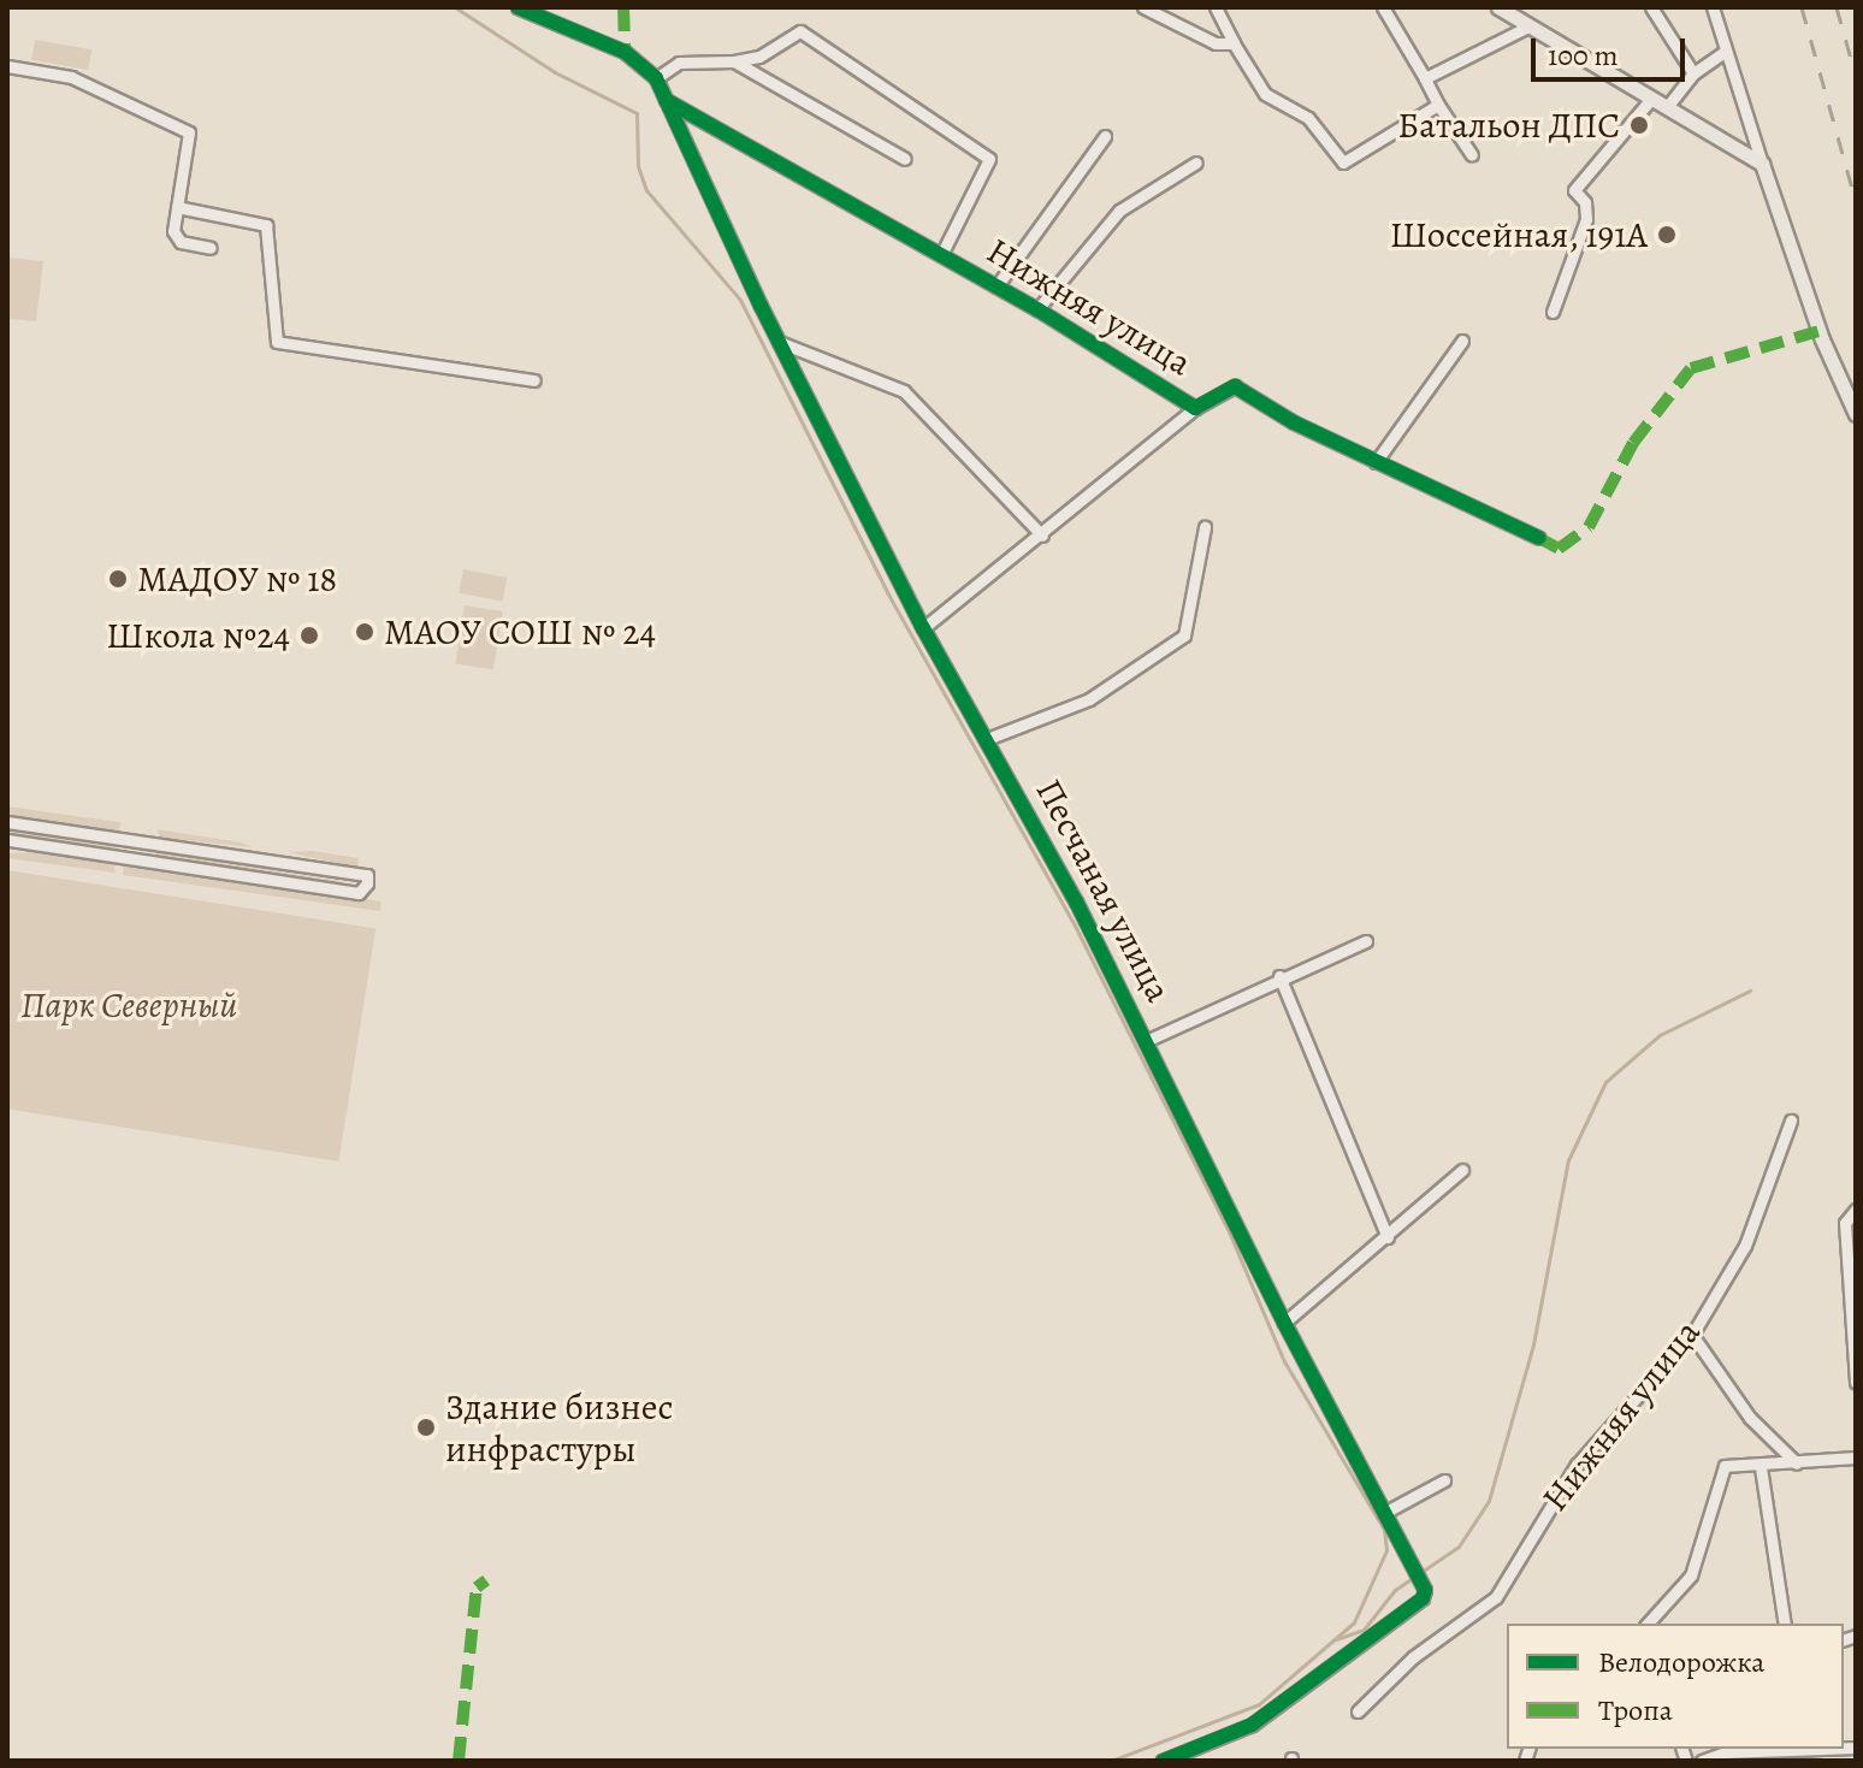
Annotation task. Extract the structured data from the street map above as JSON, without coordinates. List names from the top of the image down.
{
  "streets": {
    "street": ["Нижняя улица", "Песчаная улица"]
  },
  "crossings": [
    ["Нижняя улица", "Песчаная улица"]
  ],
  "parks": ["Парк Северный"],
  "places": [
    "Батальон ДПС",
    "Шоссейная, 191А",
    "МАДОУ № 18",
    "МАОУ СОШ № 24",
    "Школа №24",
    "Здание бизнес инфрастуры"
  ],
  "legend": ["Велодорожка", "Тропа"],
  "scale_bar": "100 m"
}
